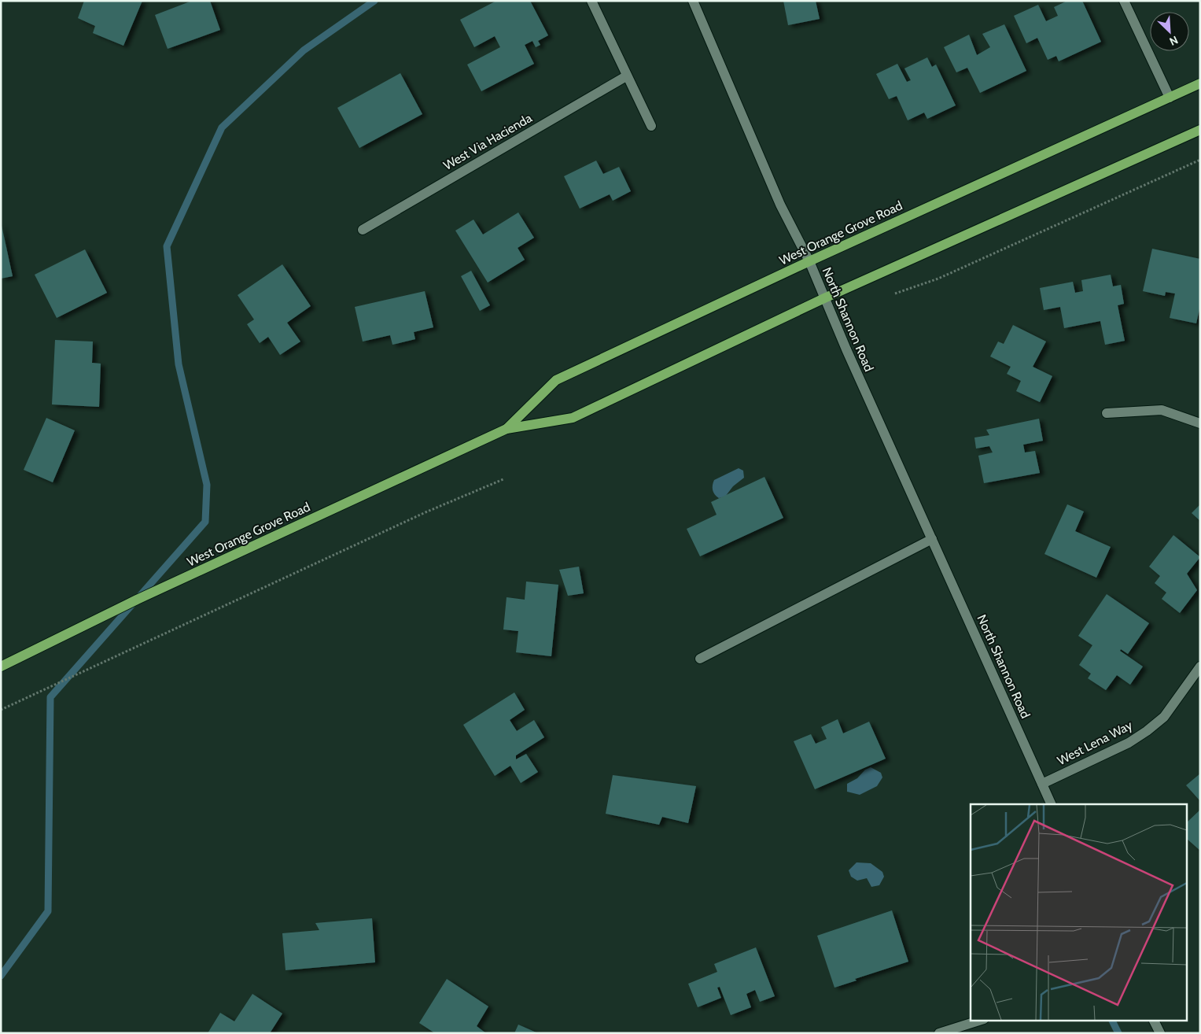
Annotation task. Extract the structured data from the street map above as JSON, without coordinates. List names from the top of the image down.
{
  "streets": {
    "main road": ["West Orange Grove Road"],
    "street": ["West Via Hacienda", "North Shannon Road", "West Lena Way"]
  },
  "crossings": [
    ["West Orange Grove Road", "North Shannon Road"],
    ["North Shannon Road", "West Lena Way"]
  ],
  "north": "bottom right"
}
